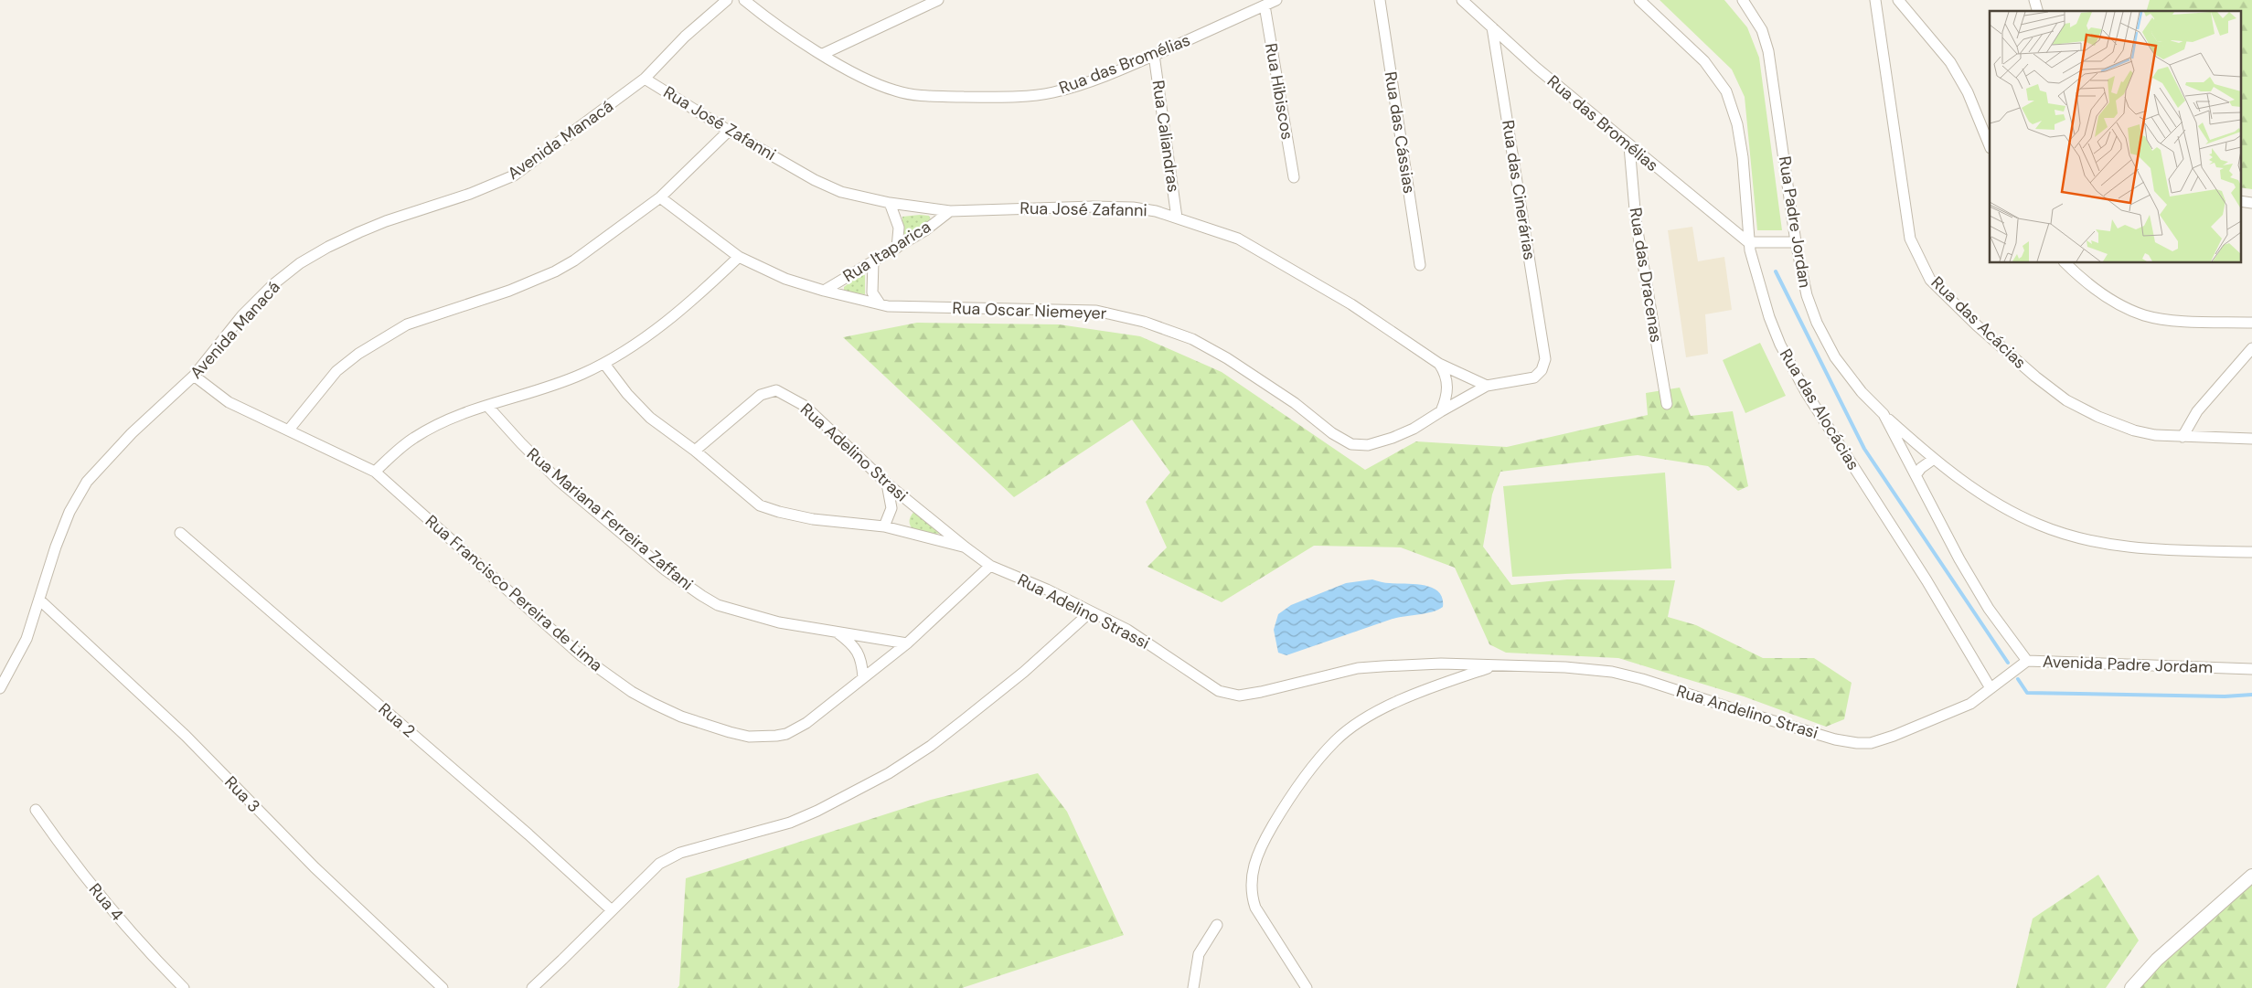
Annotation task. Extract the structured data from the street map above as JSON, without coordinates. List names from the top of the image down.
{
  "streets": {
    "street": [
      "Rua das Bromélias",
      "Rua Hibiscos",
      "Rua José Zafanni",
      "Rua das Cássias",
      "Rua Caliandras",
      "Avenida Manacá",
      "Rua das Cinerárias",
      "Rua Padre Jordan",
      "Rua Itaparica",
      "Rua das Dracenas",
      "Rua Oscar Niemeyer",
      "Rua das Acácias",
      "Rua das Alocácias",
      "Rua Adelino Strasi",
      "Rua Mariana Ferreira Zaffani",
      "Rua Francisco Pereira de Lima",
      "Rua Adelino Strassi",
      "Avenida Padre Jordam",
      "Rua Andelino Strasi",
      "Rua 2",
      "Rua 3",
      "Rua 4"
    ]
  },
  "crossings": [
    ["Rua das Bromélias", "Rua Hibiscos"],
    ["Rua das Bromélias", "Rua Caliandras"],
    ["Rua das Bromélias", "Rua das Cinerárias"],
    ["Rua das Bromélias", "Rua das Dracenas"],
    ["Rua das Bromélias", "Rua das Alocácias"],
    ["Rua José Zafanni", "Rua Caliandras"],
    ["Rua José Zafanni", "Avenida Manacá"],
    ["Rua José Zafanni", "Rua das Cinerárias"],
    ["Rua José Zafanni", "Rua Itaparica"],
    ["Rua José Zafanni", "Rua Oscar Niemeyer"],
    ["Avenida Manacá", "Rua Francisco Pereira de Lima"],
    ["Avenida Manacá", "Rua 3"],
    ["Rua das Cinerárias", "Rua Oscar Niemeyer"],
    ["Rua Padre Jordan", "Avenida Padre Jordam"],
    ["Rua Itaparica", "Rua Oscar Niemeyer"],
    ["Rua das Alocácias", "Rua Andelino Strasi"],
    ["Rua Adelino Strasi", "Rua Adelino Strassi"],
    ["Rua Mariana Ferreira Zaffani", "Rua Francisco Pereira de Lima"],
    ["Rua Francisco Pereira de Lima", "Rua Adelino Strassi"],
    ["Rua Adelino Strassi", "Rua Andelino Strasi"],
    ["Avenida Padre Jordam", "Rua Andelino Strasi"]
  ]
}
